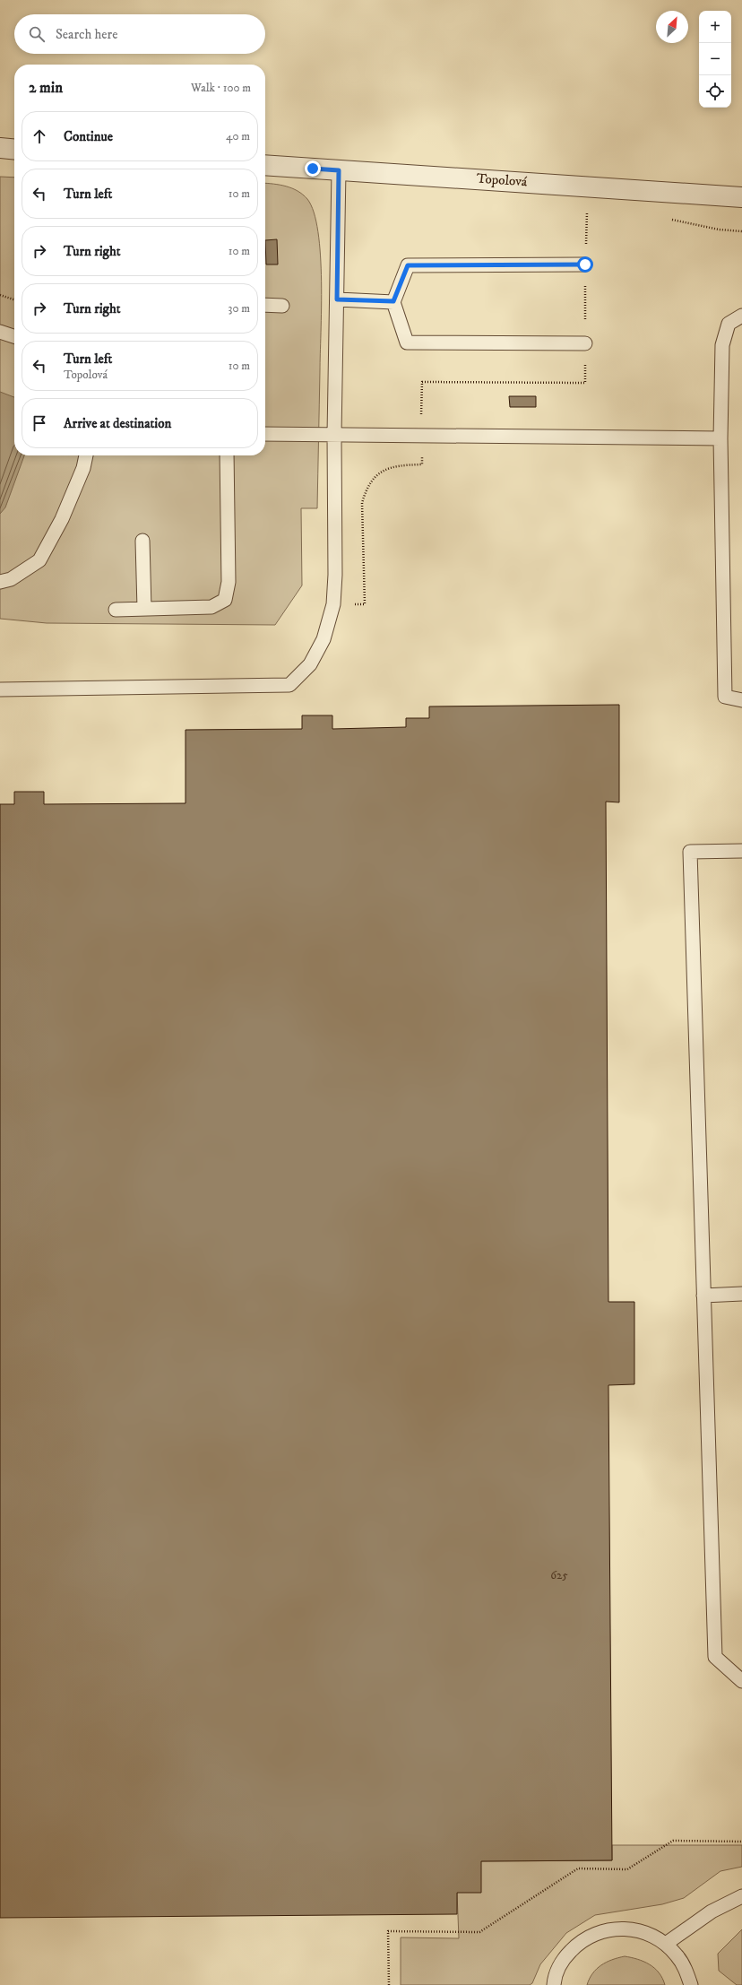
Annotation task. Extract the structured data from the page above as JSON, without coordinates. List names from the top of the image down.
{
  "streets": {
    "street": ["Topolová"]
  },
  "house_numbers": ["625"],
  "north": "top right",
  "page": {
    "map_buttons": ["+", "−"],
    "search": "Search here",
    "heading": ["2 min", "Walk · 100 m"],
    "list": [
      ["Continue", "40 m"],
      ["Turn left", "10 m"],
      ["Turn right", "10 m"],
      ["Turn right", "30 m"],
      ["Turn left", "Topolová", "10 m"],
      "Arrive at destination"
    ]
  }
}
